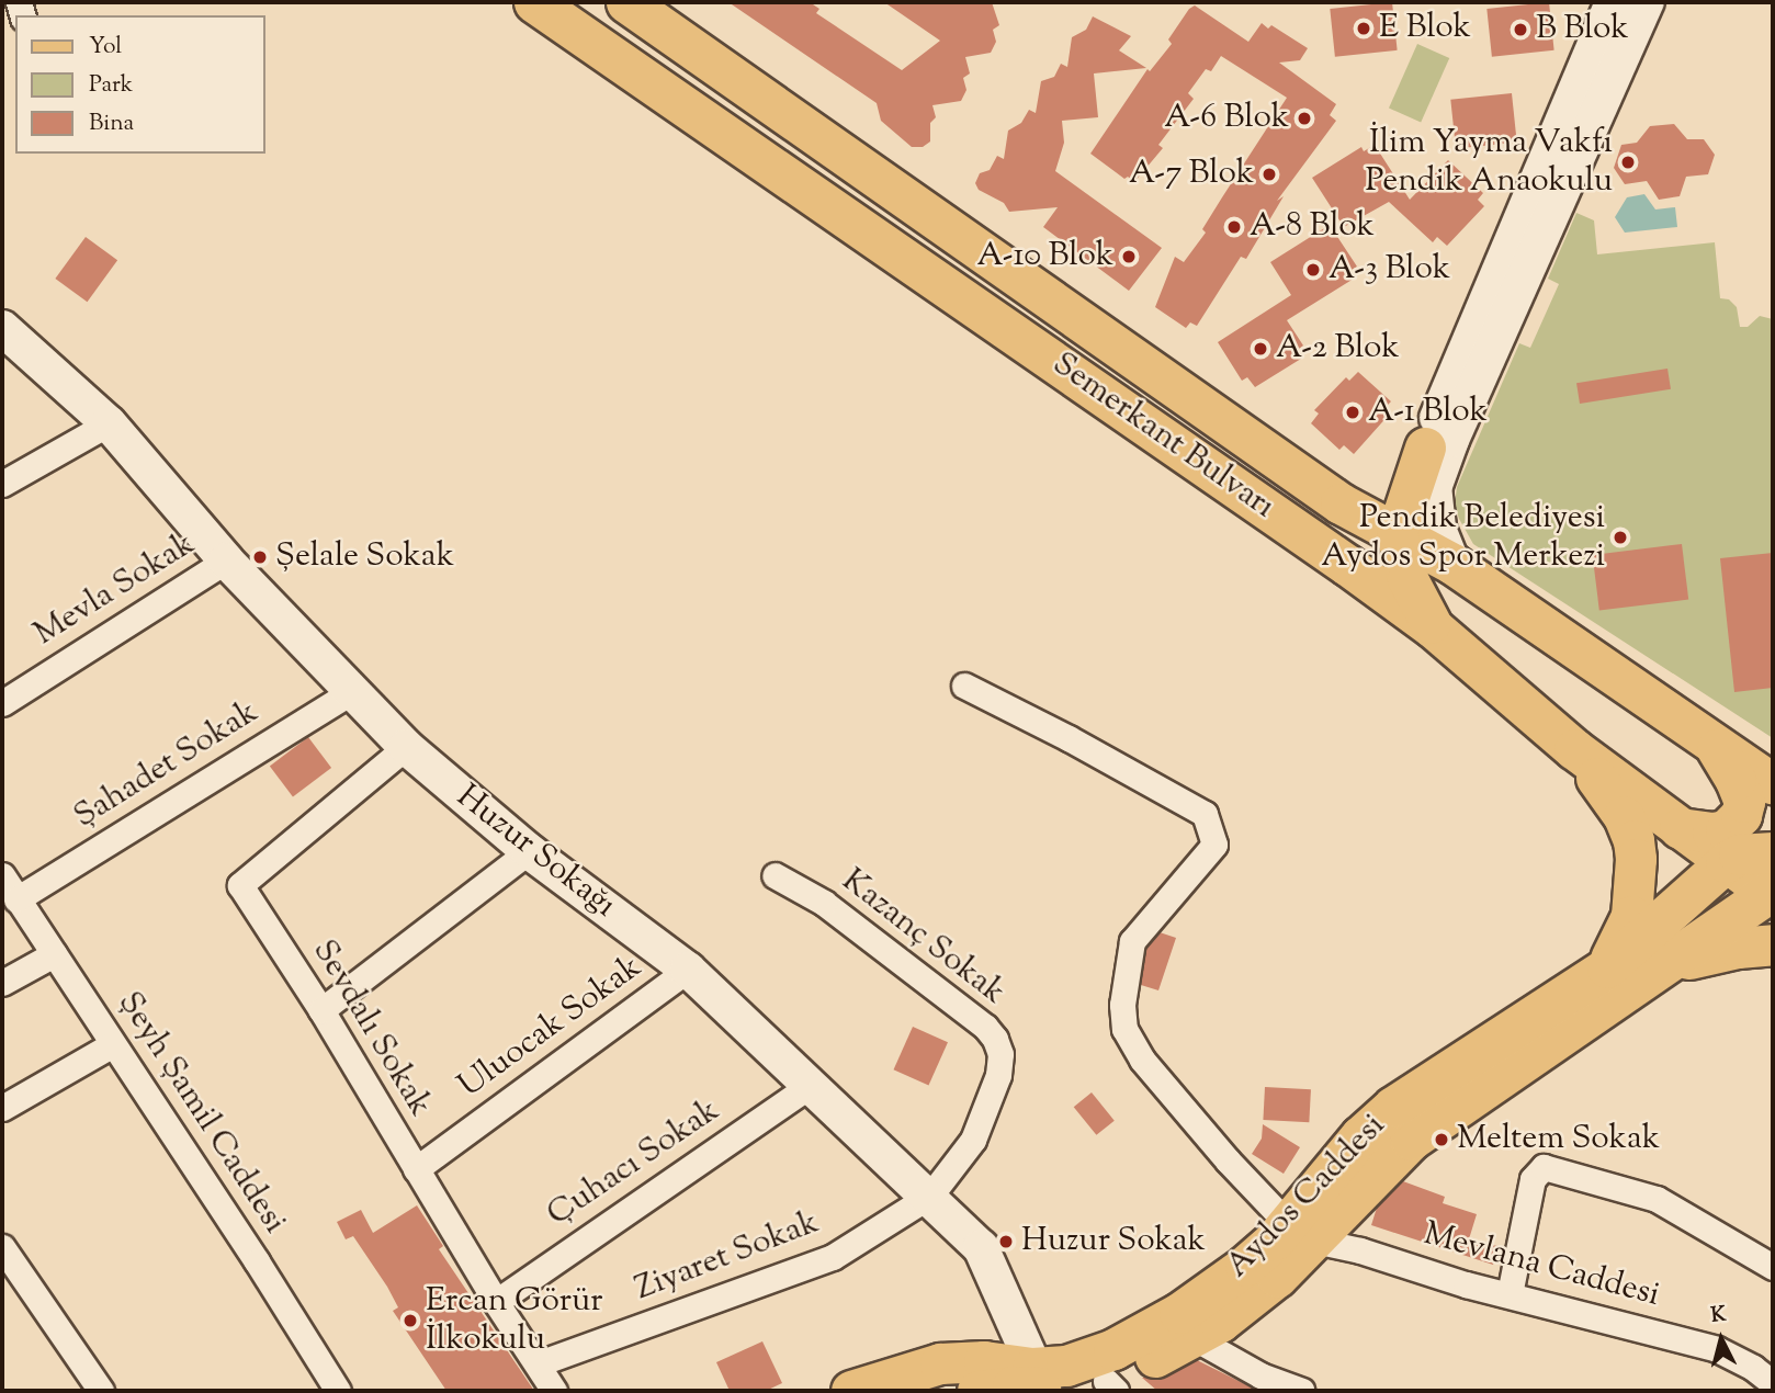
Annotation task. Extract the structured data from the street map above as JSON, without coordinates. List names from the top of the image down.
{
  "streets": {
    "main road": ["Semerkant Bulvarı", "Aydos Caddesi"],
    "street": [
      "Mevla Sokak",
      "Şahadet Sokak",
      "Huzur Sokağı",
      "Kazanç Sokak",
      "Uluocak Sokak",
      "Sevdalı Sokak",
      "Şeyh Şamil Caddesi",
      "Çuhacı Sokak",
      "Ziyaret Sokak",
      "Mevlana Caddesi"
    ]
  },
  "crossings": [
    ["Semerkant Bulvarı", "Aydos Caddesi"],
    ["Mevla Sokak", "Huzur Sokağı"],
    ["Şahadet Sokak", "Huzur Sokağı"],
    ["Şahadet Sokak", "Şeyh Şamil Caddesi"],
    ["Huzur Sokağı", "Kazanç Sokak"],
    ["Huzur Sokağı", "Uluocak Sokak"],
    ["Huzur Sokağı", "Sevdalı Sokak"],
    ["Huzur Sokağı", "Çuhacı Sokak"],
    ["Huzur Sokağı", "Aydos Caddesi"],
    ["Huzur Sokağı", "Ziyaret Sokak"],
    ["Kazanç Sokak", "Ziyaret Sokak"],
    ["Uluocak Sokak", "Sevdalı Sokak"],
    ["Sevdalı Sokak", "Çuhacı Sokak"],
    ["Sevdalı Sokak", "Ziyaret Sokak"],
    ["Aydos Caddesi", "Mevlana Caddesi"]
  ],
  "places": [
    "E Blok",
    "B Blok",
    "A-6 Blok",
    "İlim Yayma Vakfı Pendik Anaokulu",
    "A-7 Blok",
    "A-8 Blok",
    "A-10 Blok",
    "A-3 Blok",
    "A-2 Blok",
    "A-1 Blok",
    "Pendik Belediyesi Aydos Spor Merkezi",
    "Şelale Sokak",
    "Meltem Sokak",
    "Huzur Sokak",
    "Ercan Görür İlkokulu"
  ],
  "legend": ["Yol", "Park", "Bina"],
  "north": "top"
}
